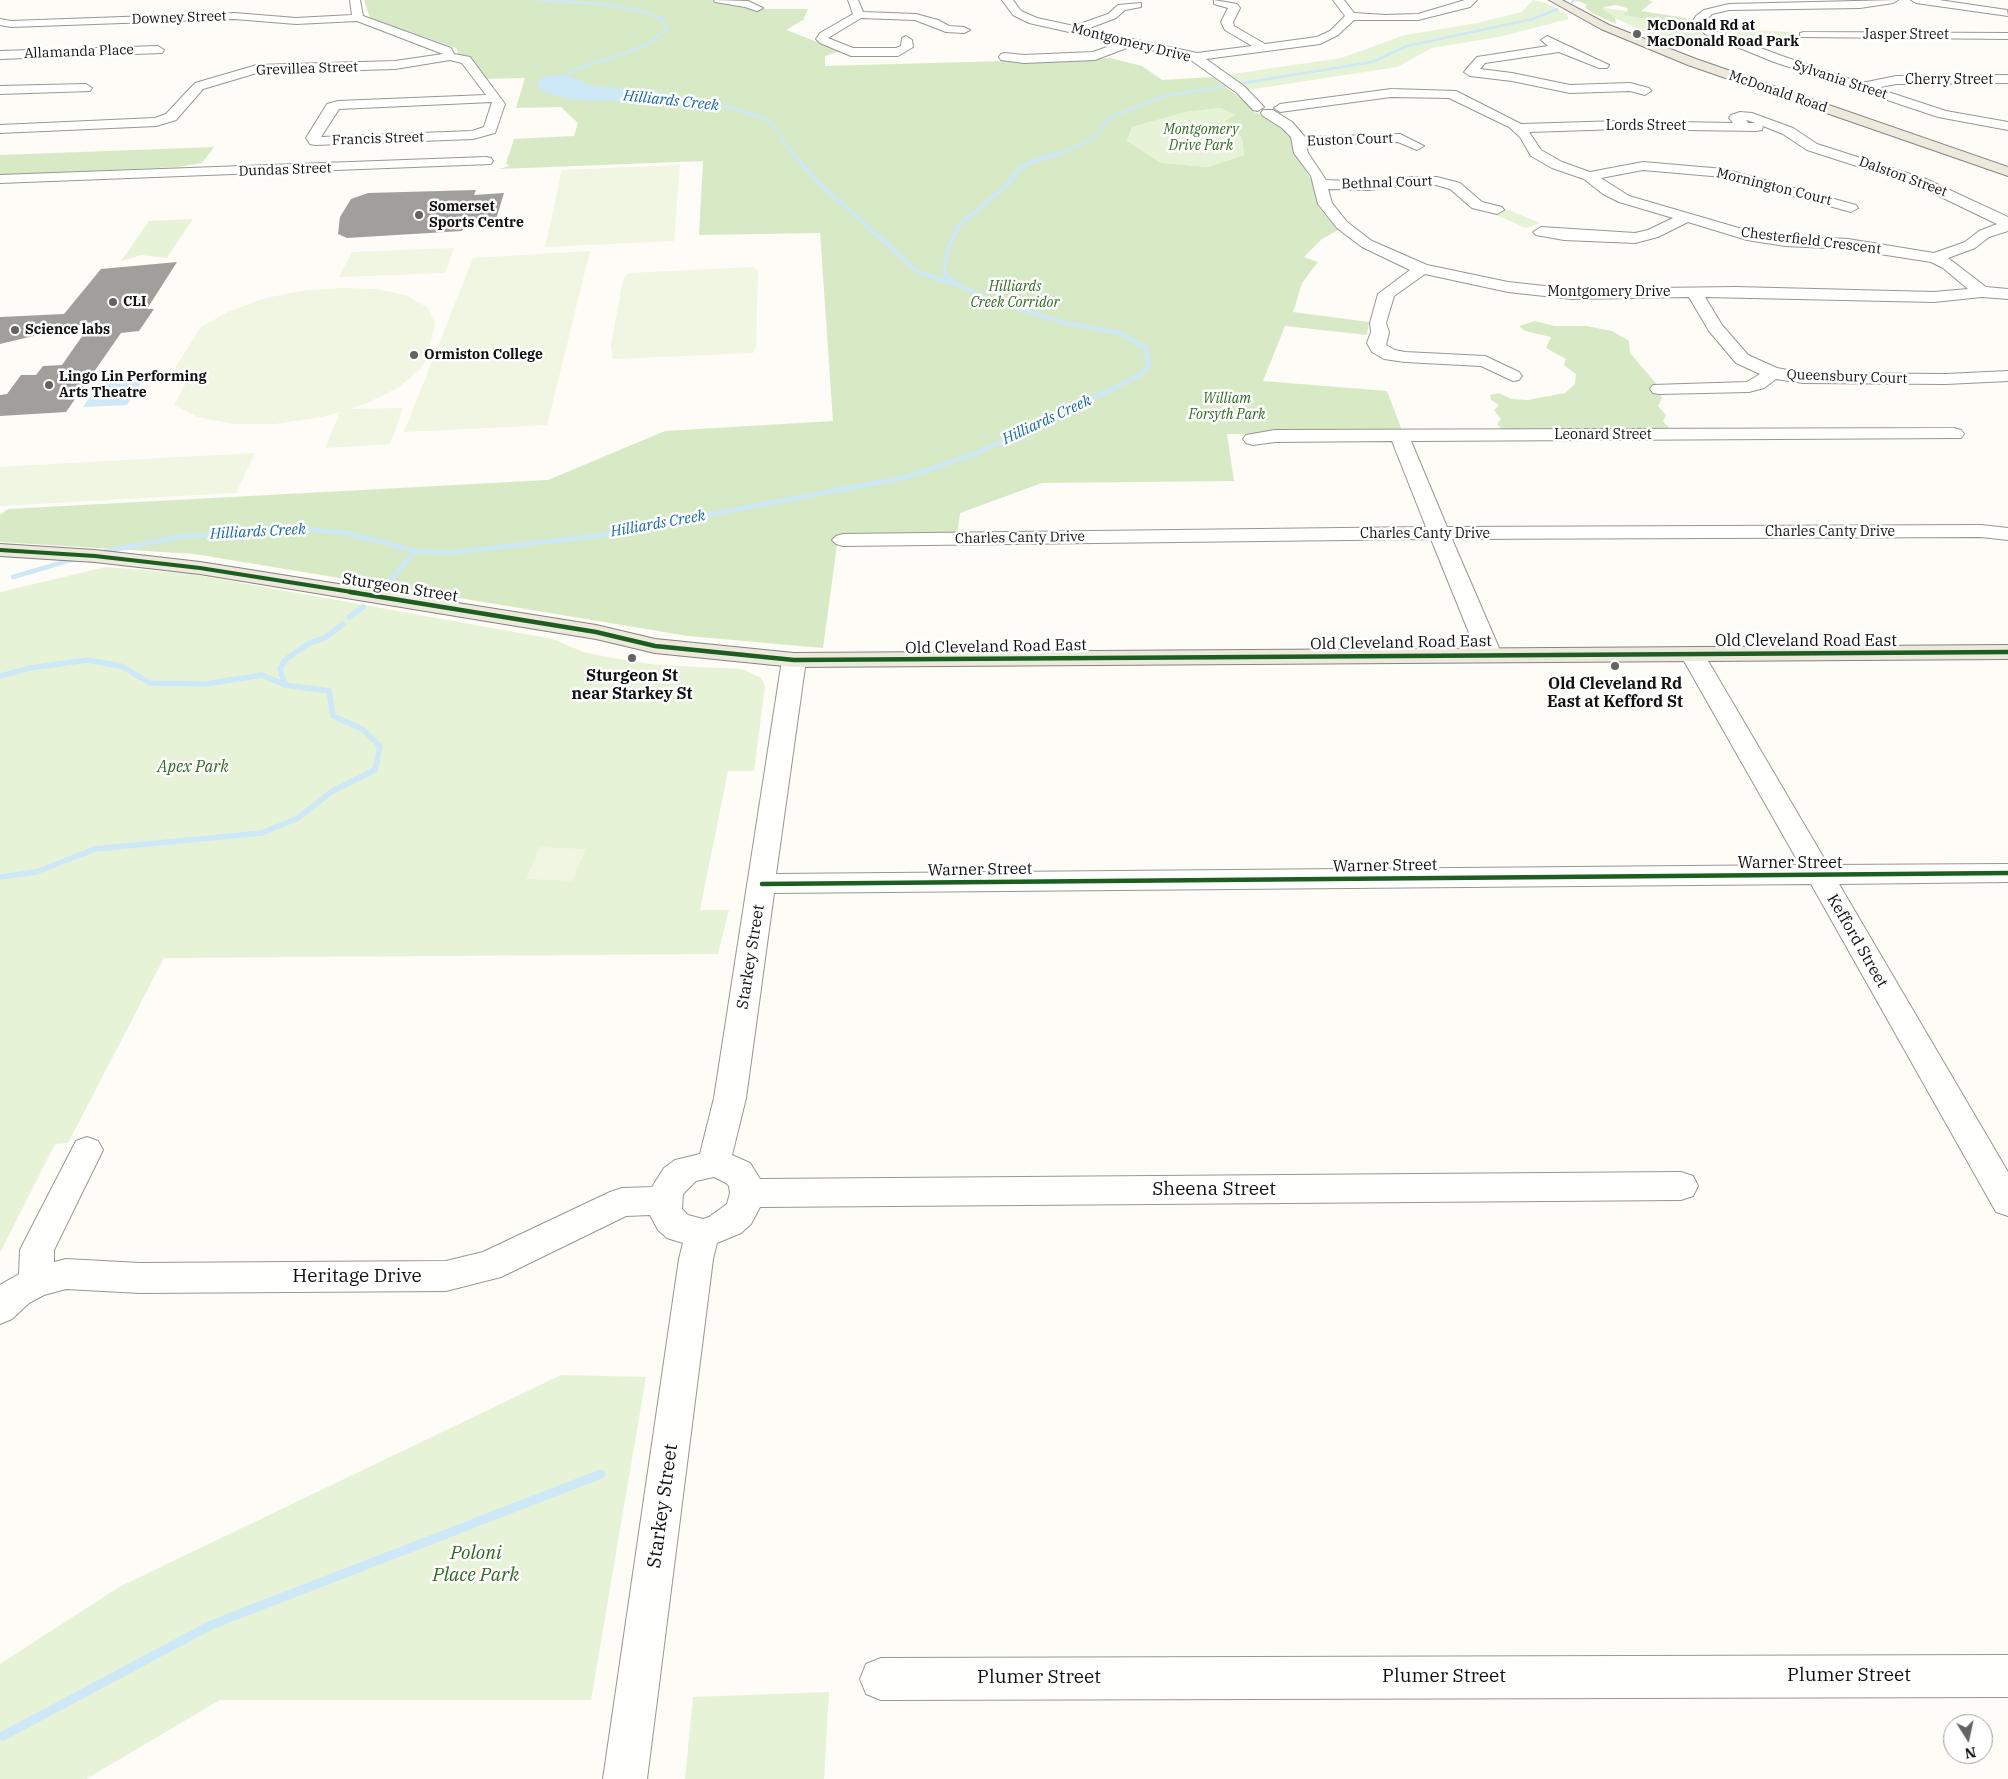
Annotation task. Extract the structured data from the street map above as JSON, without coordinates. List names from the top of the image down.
{
  "streets": {
    "main road": ["McDonald Road", "Sturgeon Street", "Old Cleveland Road East"],
    "street": [
      "Downey Street",
      "Jasper Street",
      "Montgomery Drive",
      "Allamanda Place",
      "Grevillea Street",
      "Sylvania Street",
      "Cherry Street",
      "Lords Street",
      "Francis Street",
      "Euston Court",
      "Dundas Street",
      "Dalston Street",
      "Bethnal Court",
      "Mornington Court",
      "Chesterfield Crescent",
      "Queensbury Court",
      "Leonard Street",
      "Charles Canty Drive",
      "Warner Street",
      "Kefford Street",
      "Starkey Street",
      "Sheena Street",
      "Heritage Drive",
      "Plumer Street"
    ]
  },
  "crossings": [
    ["Montgomery Drive", "Euston Court"],
    ["Montgomery Drive", "Bethnal Court"],
    ["Montgomery Drive", "Chesterfield Crescent"],
    ["Montgomery Drive", "Queensbury Court"],
    ["Sylvania Street", "Cherry Street"],
    ["Lords Street", "Dalston Street"],
    ["Lords Street", "Chesterfield Crescent"],
    ["Dalston Street", "Chesterfield Crescent"],
    ["Mornington Court", "Chesterfield Crescent"],
    ["Sturgeon Street", "Old Cleveland Road East"],
    ["Sturgeon Street", "Starkey Street"],
    ["Old Cleveland Road East", "Kefford Street"],
    ["Old Cleveland Road East", "Starkey Street"],
    ["Warner Street", "Kefford Street"],
    ["Warner Street", "Starkey Street"],
    ["Starkey Street", "Sheena Street"],
    ["Starkey Street", "Heritage Drive"],
    ["Sheena Street", "Heritage Drive"]
  ],
  "water": ["Hilliards Creek"],
  "parks": [
    "Montgomery Drive Park",
    "Hilliards Creek Corridor",
    "William Forsyth Park",
    "Apex Park",
    "Poloni Place Park"
  ],
  "places": [
    "McDonald Rd at MacDonald Road Park",
    "Somerset Sports Centre",
    "CLI",
    "Science labs",
    "Ormiston College",
    "Lingo Lin Performing Arts Theatre",
    "Sturgeon St near Starkey St",
    "Old Cleveland Rd East at Kefford St"
  ],
  "north": "bottom"
}
